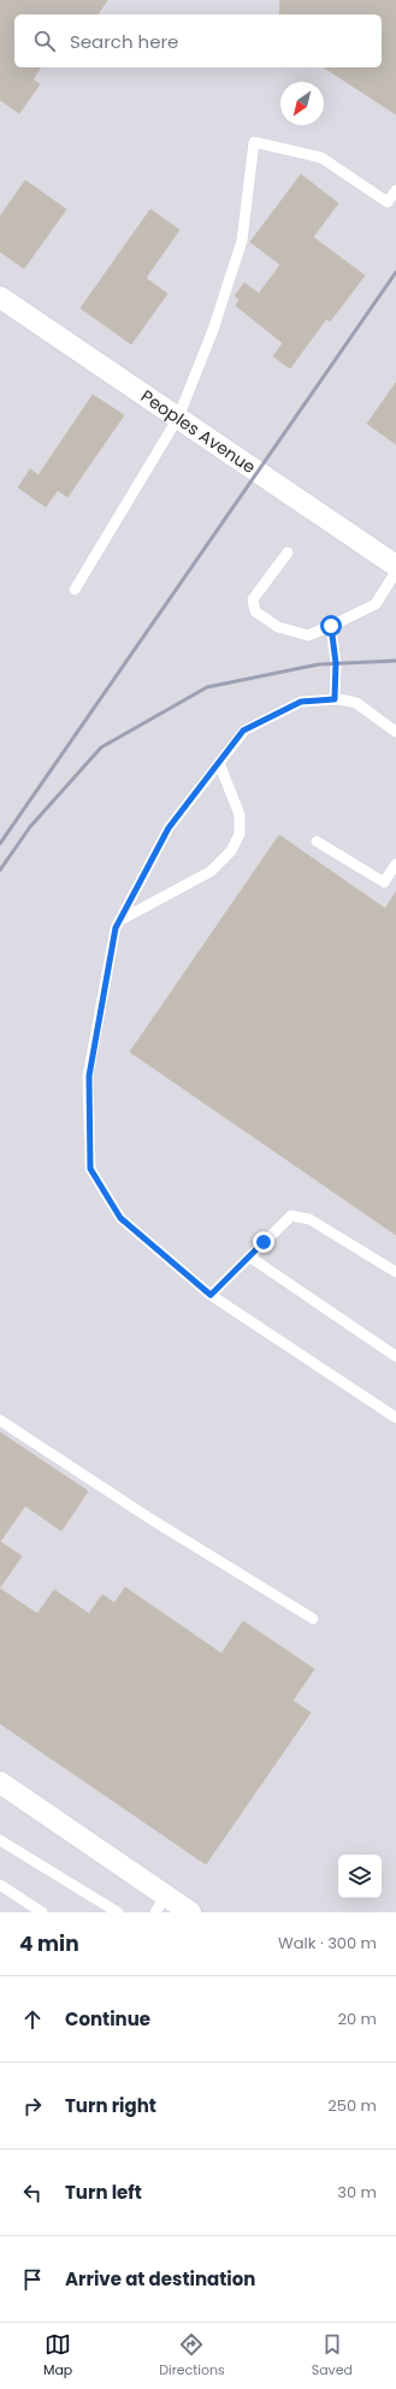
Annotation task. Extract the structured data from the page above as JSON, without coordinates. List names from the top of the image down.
{
  "streets": {
    "street": ["Peoples Avenue"]
  },
  "north": "bottom left",
  "page": {
    "search": "Search here",
    "heading": ["4 min", "Walk · 300 m"],
    "list": [
      ["Continue", "20 m"],
      ["Turn right", "250 m"],
      ["Turn left", "30 m"],
      "Arrive at destination"
    ],
    "nav": ["Map", "Directions", "Saved"]
  }
}
